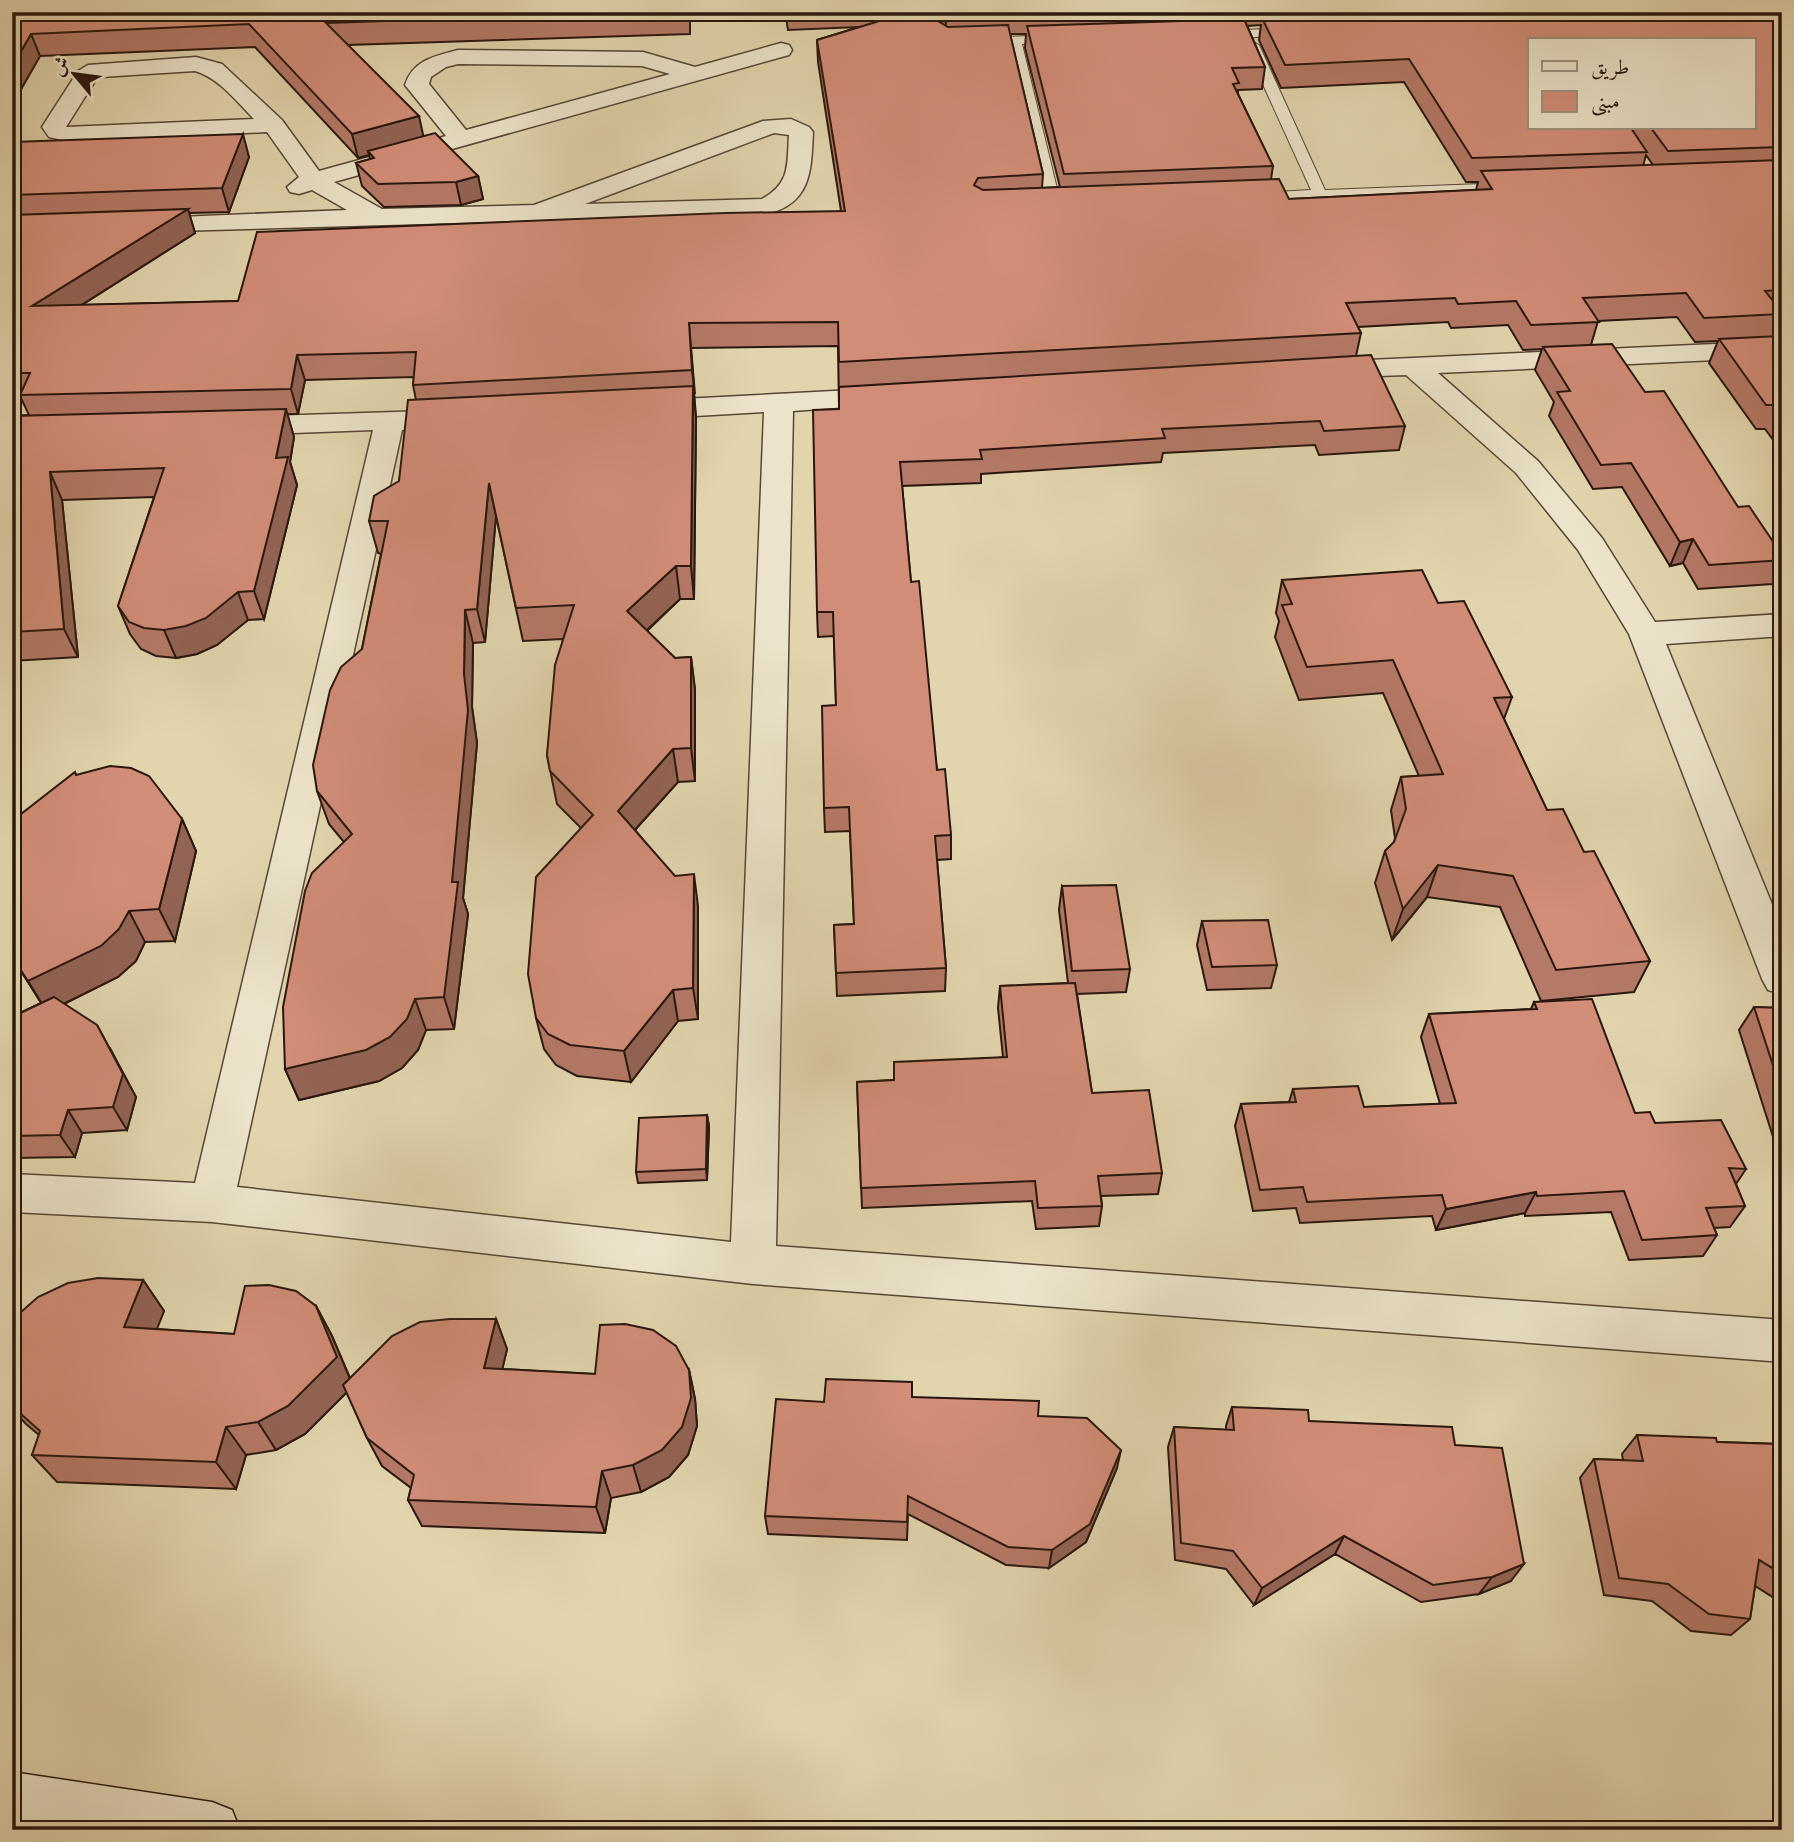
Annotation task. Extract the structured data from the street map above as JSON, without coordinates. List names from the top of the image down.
{
  "legend": ["طريق", "مبنى"],
  "north": "top left"
}
